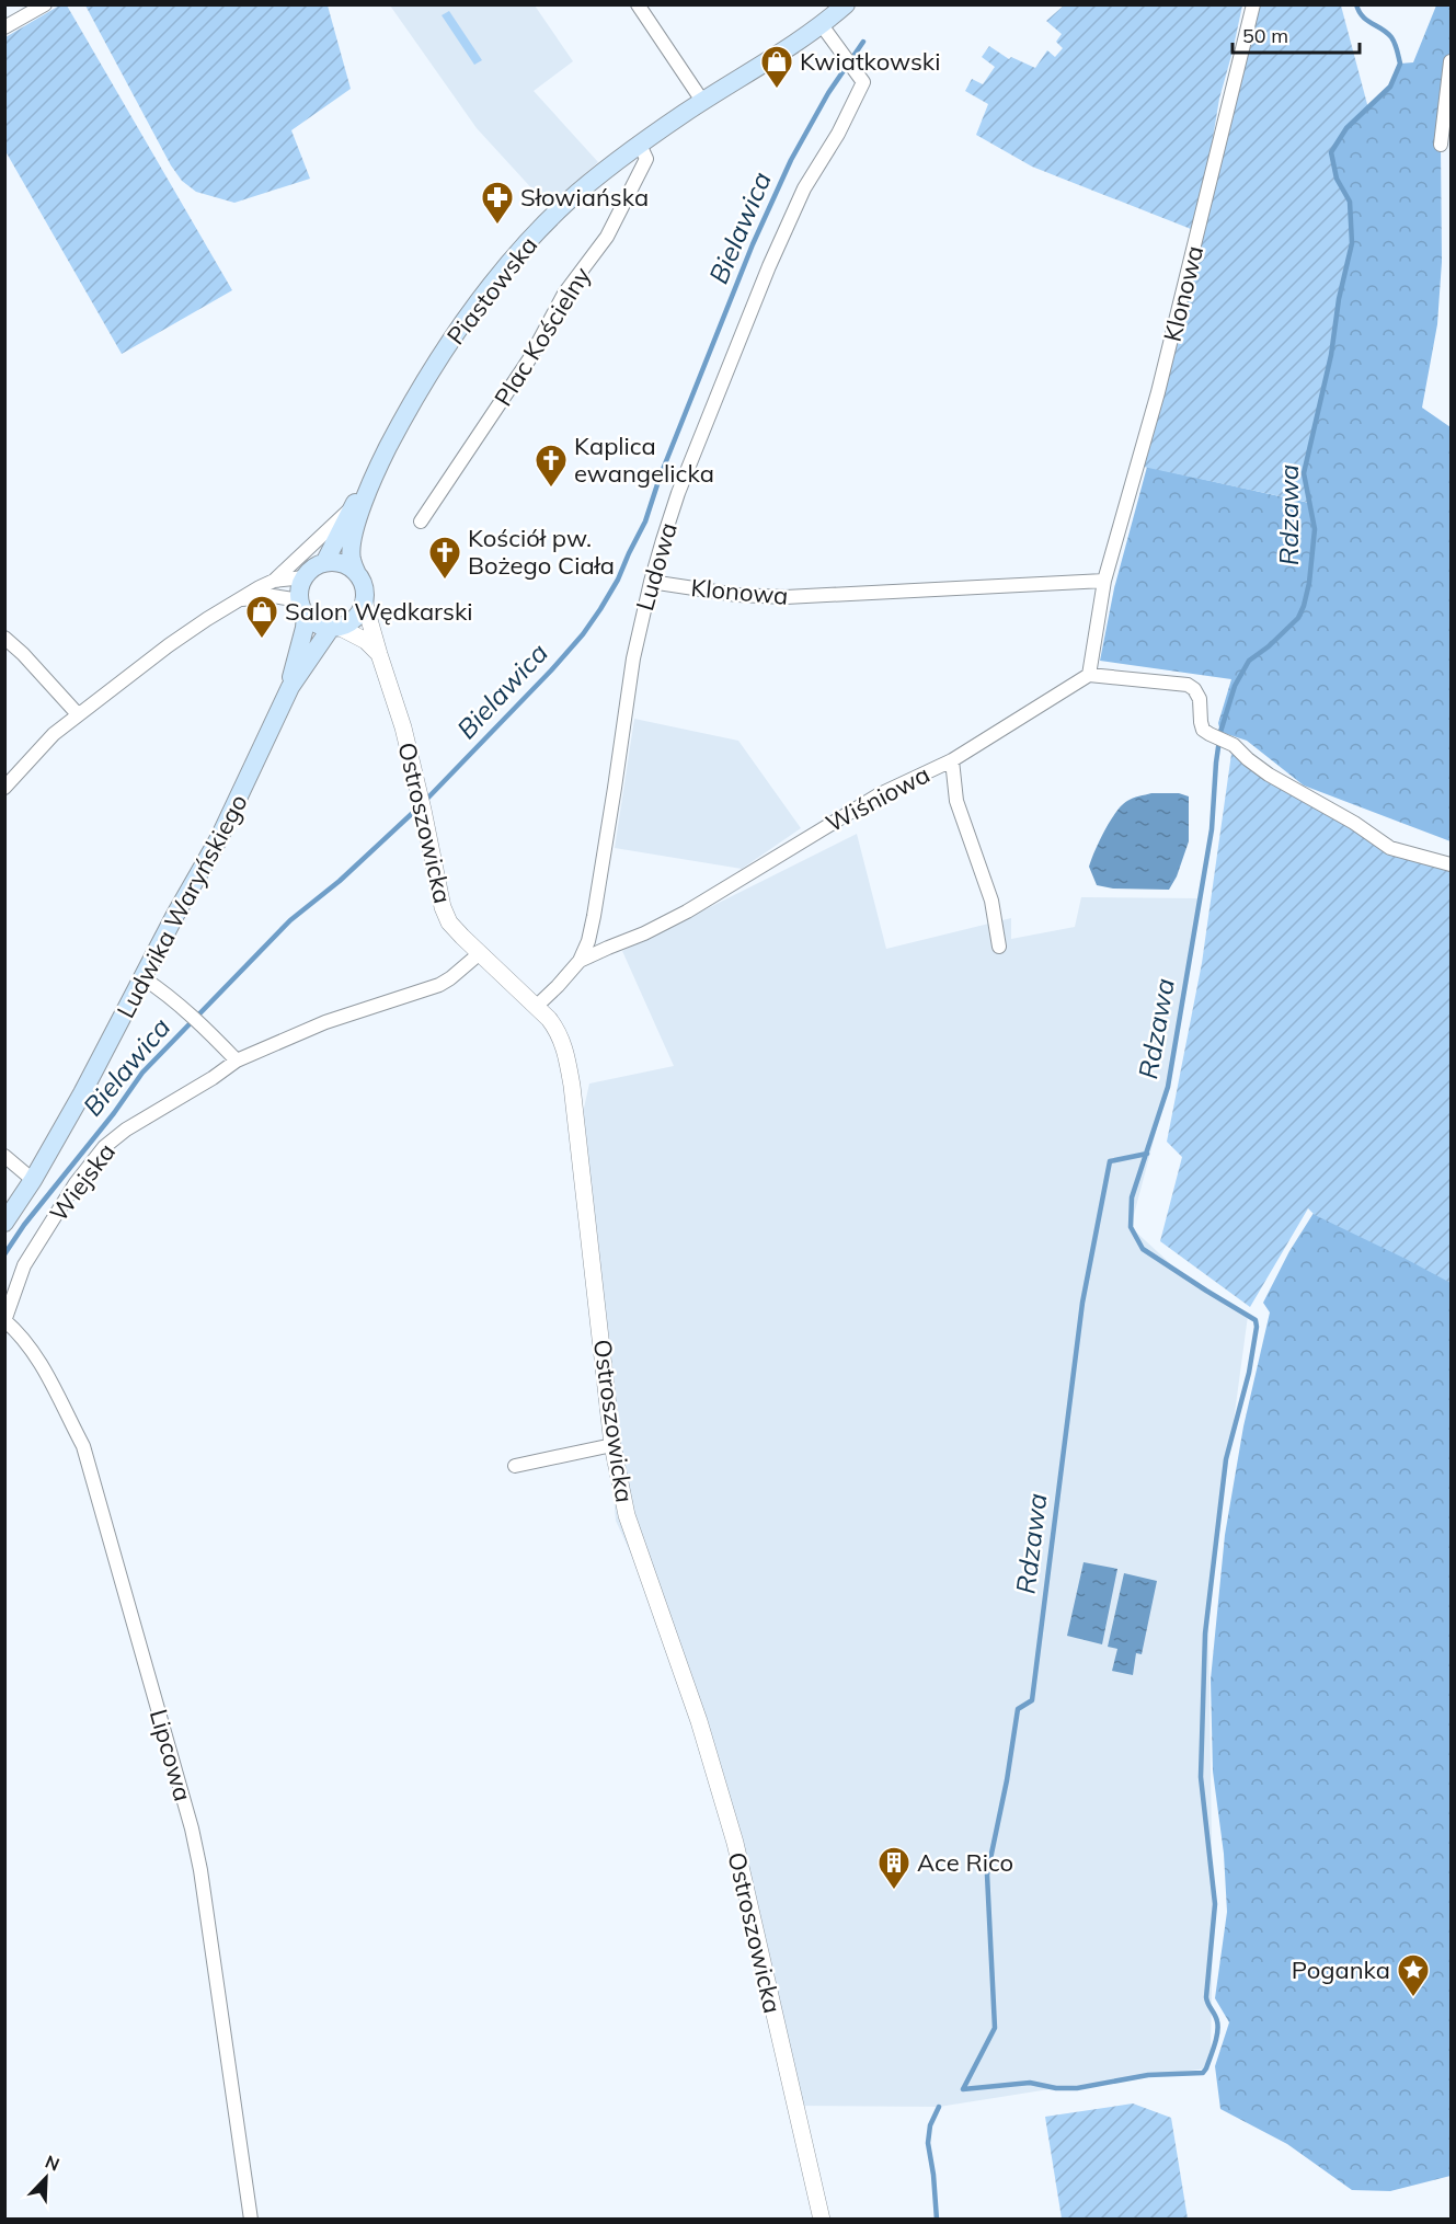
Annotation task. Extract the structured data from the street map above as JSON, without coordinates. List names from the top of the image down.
{
  "streets": {
    "main road": ["Piastowska", "Ludwika Waryńskiego"],
    "street": [
      "Klonowa",
      "Plac Kościelny",
      "Ludowa",
      "Wiśniowa",
      "Ostroszowicka",
      "Wiejska",
      "Lipcowa"
    ]
  },
  "crossings": [
    ["Piastowska", "Plac Kościelny"],
    ["Piastowska", "Ludowa"],
    ["Piastowska", "Ostroszowicka"],
    ["Piastowska", "Ludwika Waryńskiego"],
    ["Klonowa", "Ludowa"],
    ["Klonowa", "Wiśniowa"],
    ["Ludowa", "Wiśniowa"],
    ["Wiśniowa", "Ostroszowicka"],
    ["Ostroszowicka", "Ludwika Waryńskiego"],
    ["Ostroszowicka", "Wiejska"],
    ["Wiejska", "Lipcowa"]
  ],
  "water": ["Bielawica", "Rdzawa"],
  "places": {
    "shop": ["Kwiatkowski", "Salon Wędkarski"],
    "pharmacy": ["Słowiańska"],
    "church": ["Kaplica ewangelicka", "Kościół pw. Bożego Ciała"],
    "building": ["Ace Rico"],
    "place": ["Poganka"]
  },
  "scale_bar": "50 m",
  "north": "top right"
}
